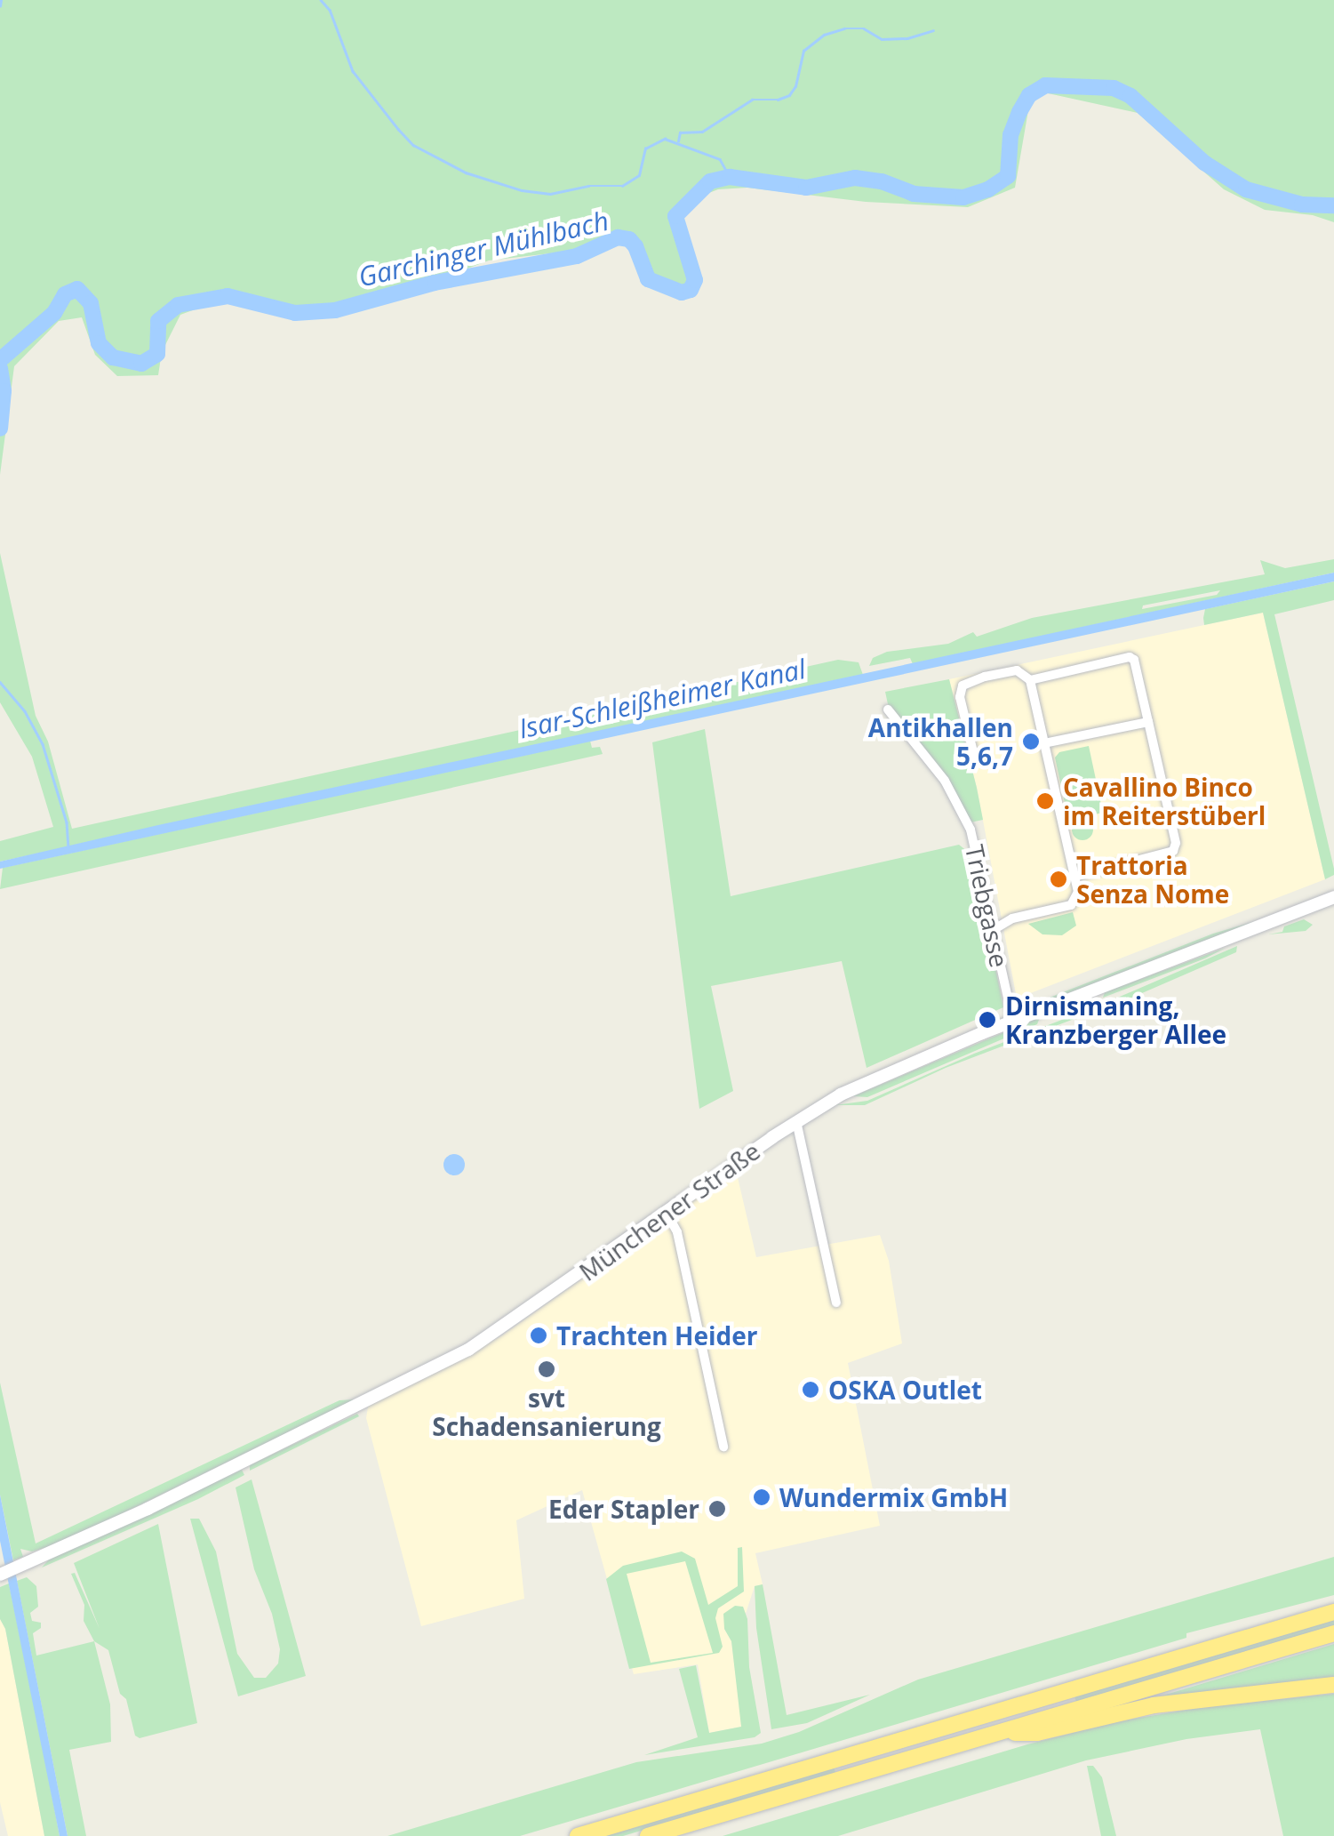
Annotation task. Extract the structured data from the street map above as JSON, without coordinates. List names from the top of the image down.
{
  "streets": {
    "main road": ["Münchener Straße"],
    "street": ["Triebgasse"]
  },
  "crossings": [
    ["Triebgasse", "Münchener Straße"]
  ],
  "water": ["Garchinger Mühlbach", "Isar-Schleißheimer Kanal"],
  "places": [
    "Antikhallen 5,6,7",
    "Cavallino Binco im Reiterstüberl",
    "Trattoria Senza Nome",
    "Dirnismaning, Kranzberger Allee",
    "Trachten Heider",
    "svt Schadensanierung",
    "OSKA Outlet",
    "Wundermix GmbH",
    "Eder Stapler"
  ]
}
